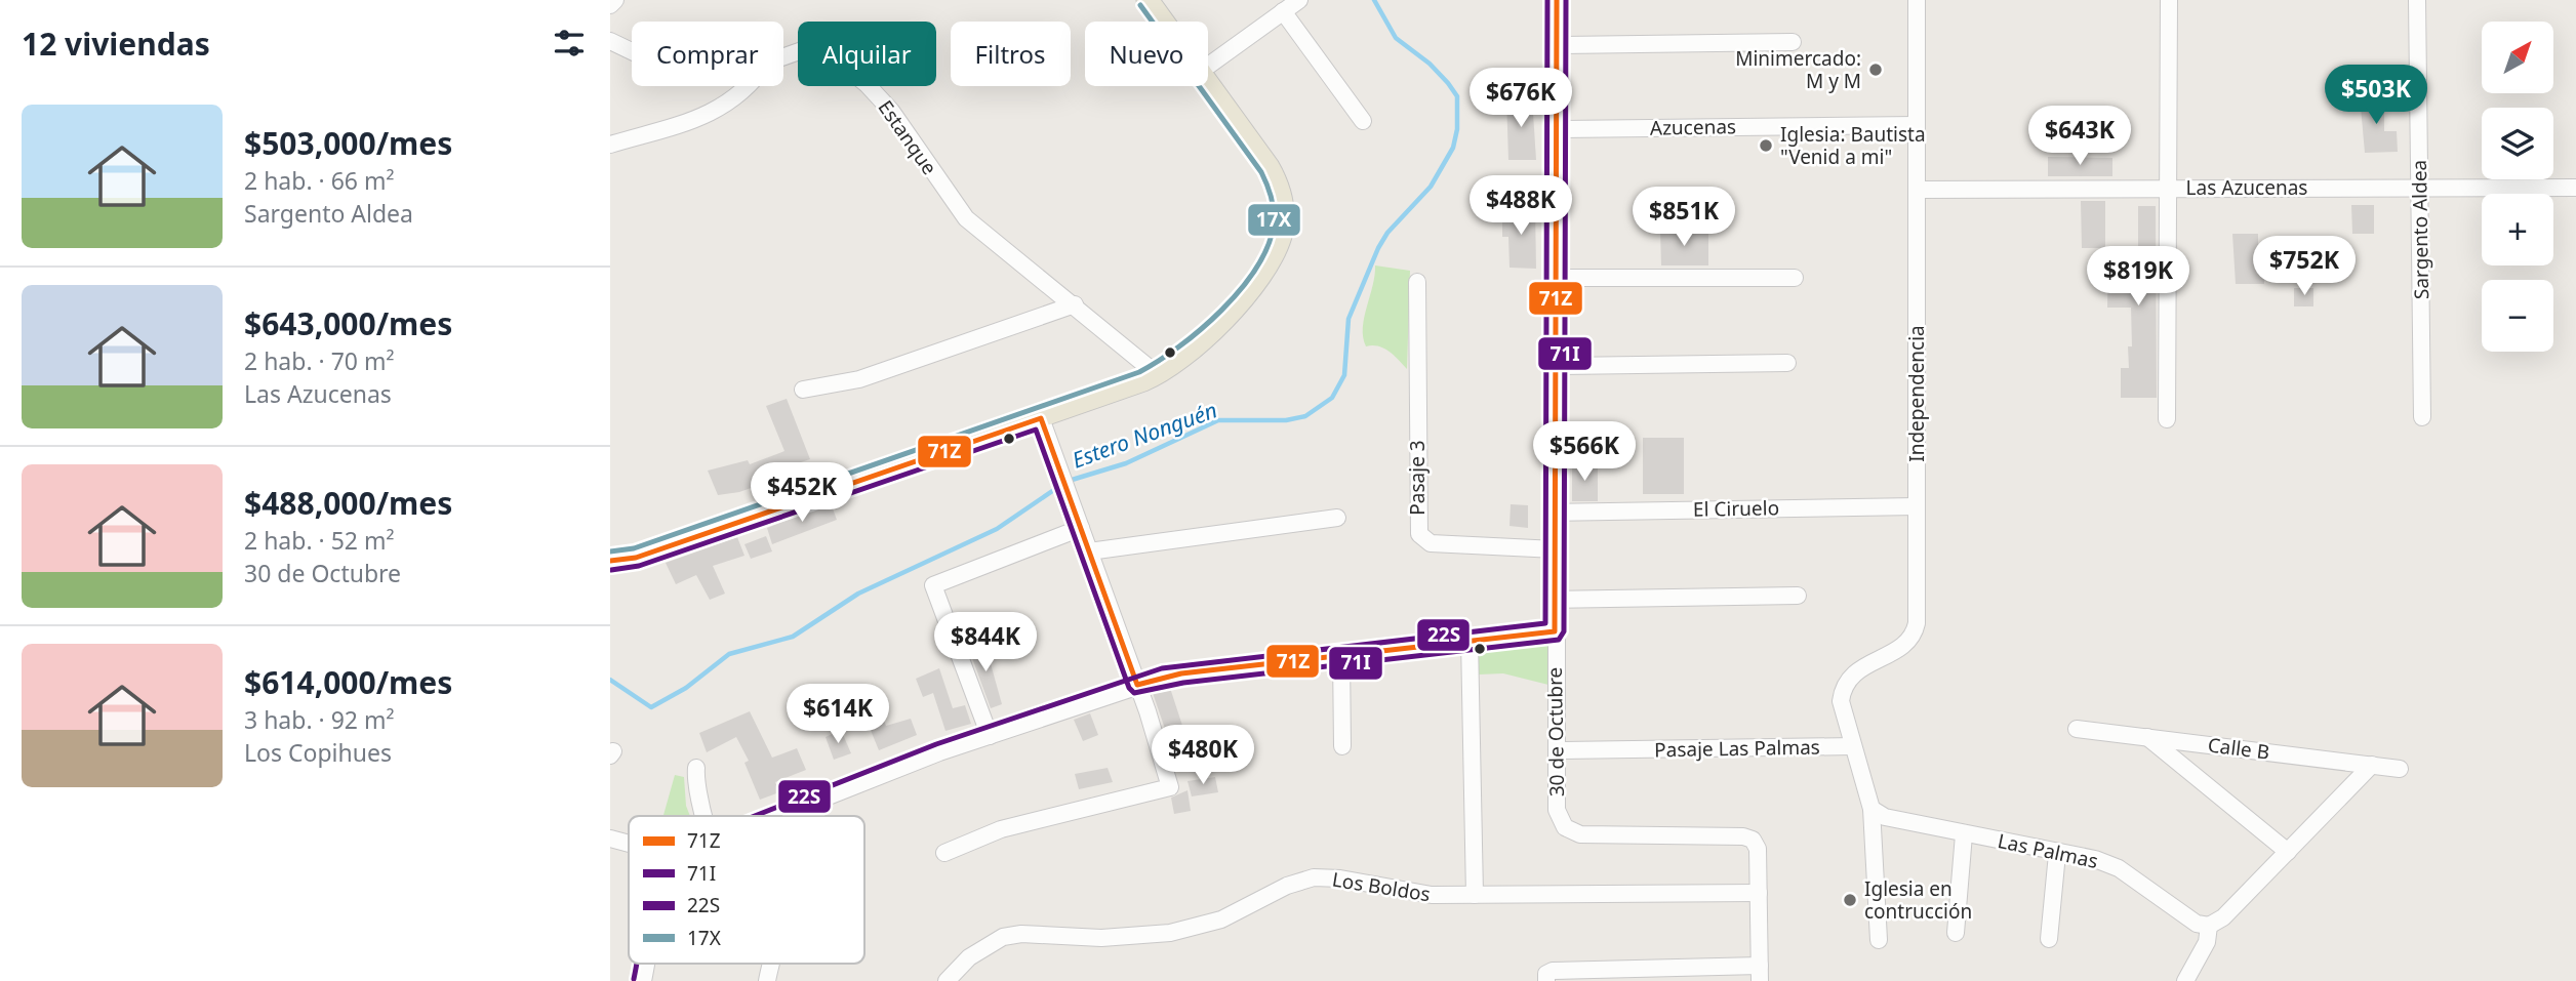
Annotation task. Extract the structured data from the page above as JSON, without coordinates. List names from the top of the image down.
{
  "streets": {
    "street": [
      "Azucenas",
      "Estanque",
      "Las Azucenas",
      "Sargento Aldea",
      "Independencia",
      "Pasaje 3",
      "El Ciruelo",
      "30 de Octubre",
      "Pasaje Las Palmas",
      "Calle B",
      "Las Palmas",
      "Los Boldos"
    ]
  },
  "crossings": [
    ["Azucenas", "Independencia"],
    ["Azucenas", "30 de Octubre"],
    ["Las Azucenas", "Sargento Aldea"],
    ["Las Azucenas", "Independencia"],
    ["Independencia", "El Ciruelo"],
    ["Independencia", "Pasaje Las Palmas"],
    ["Pasaje 3", "30 de Octubre"],
    ["El Ciruelo", "30 de Octubre"],
    ["30 de Octubre", "Pasaje Las Palmas"],
    ["30 de Octubre", "Los Boldos"]
  ],
  "water": ["Estero Nonguén"],
  "places": ["Minimercado: M y M", "Iglesia: Bautista \"Venid a mi\"", "Iglesia en contrucción"],
  "lines": [
    "transit line 71Z",
    "transit line 71I",
    "transit line 22S",
    "transit line 17X"
  ],
  "legend": [
    "71Z",
    "71I",
    "22S",
    "17X"
  ],
  "north": "top right",
  "page": {
    "heading": "12 viviendas",
    "map_buttons": ["+", "−"],
    "chip": [
      "Comprar",
      "Alquilar",
      "Filtros",
      "Nuevo"
    ],
    "price": [
      "$503K",
      "$676K",
      "$643K",
      "$488K",
      "$851K",
      "$752K",
      "$819K",
      "$566K",
      "$452K",
      "$844K",
      "$614K",
      "$480K"
    ],
    "list": [
      {
        "name": "$503,000/mes",
        "note": "2 hab. · 66 m² · Sargento Aldea"
      },
      {
        "name": "$643,000/mes",
        "note": "2 hab. · 70 m² · Las Azucenas"
      },
      {
        "name": "$488,000/mes",
        "note": "2 hab. · 52 m² · 30 de Octubre"
      },
      {
        "name": "$614,000/mes",
        "note": "3 hab. · 92 m² · Los Copihues"
      }
    ]
  }
}
